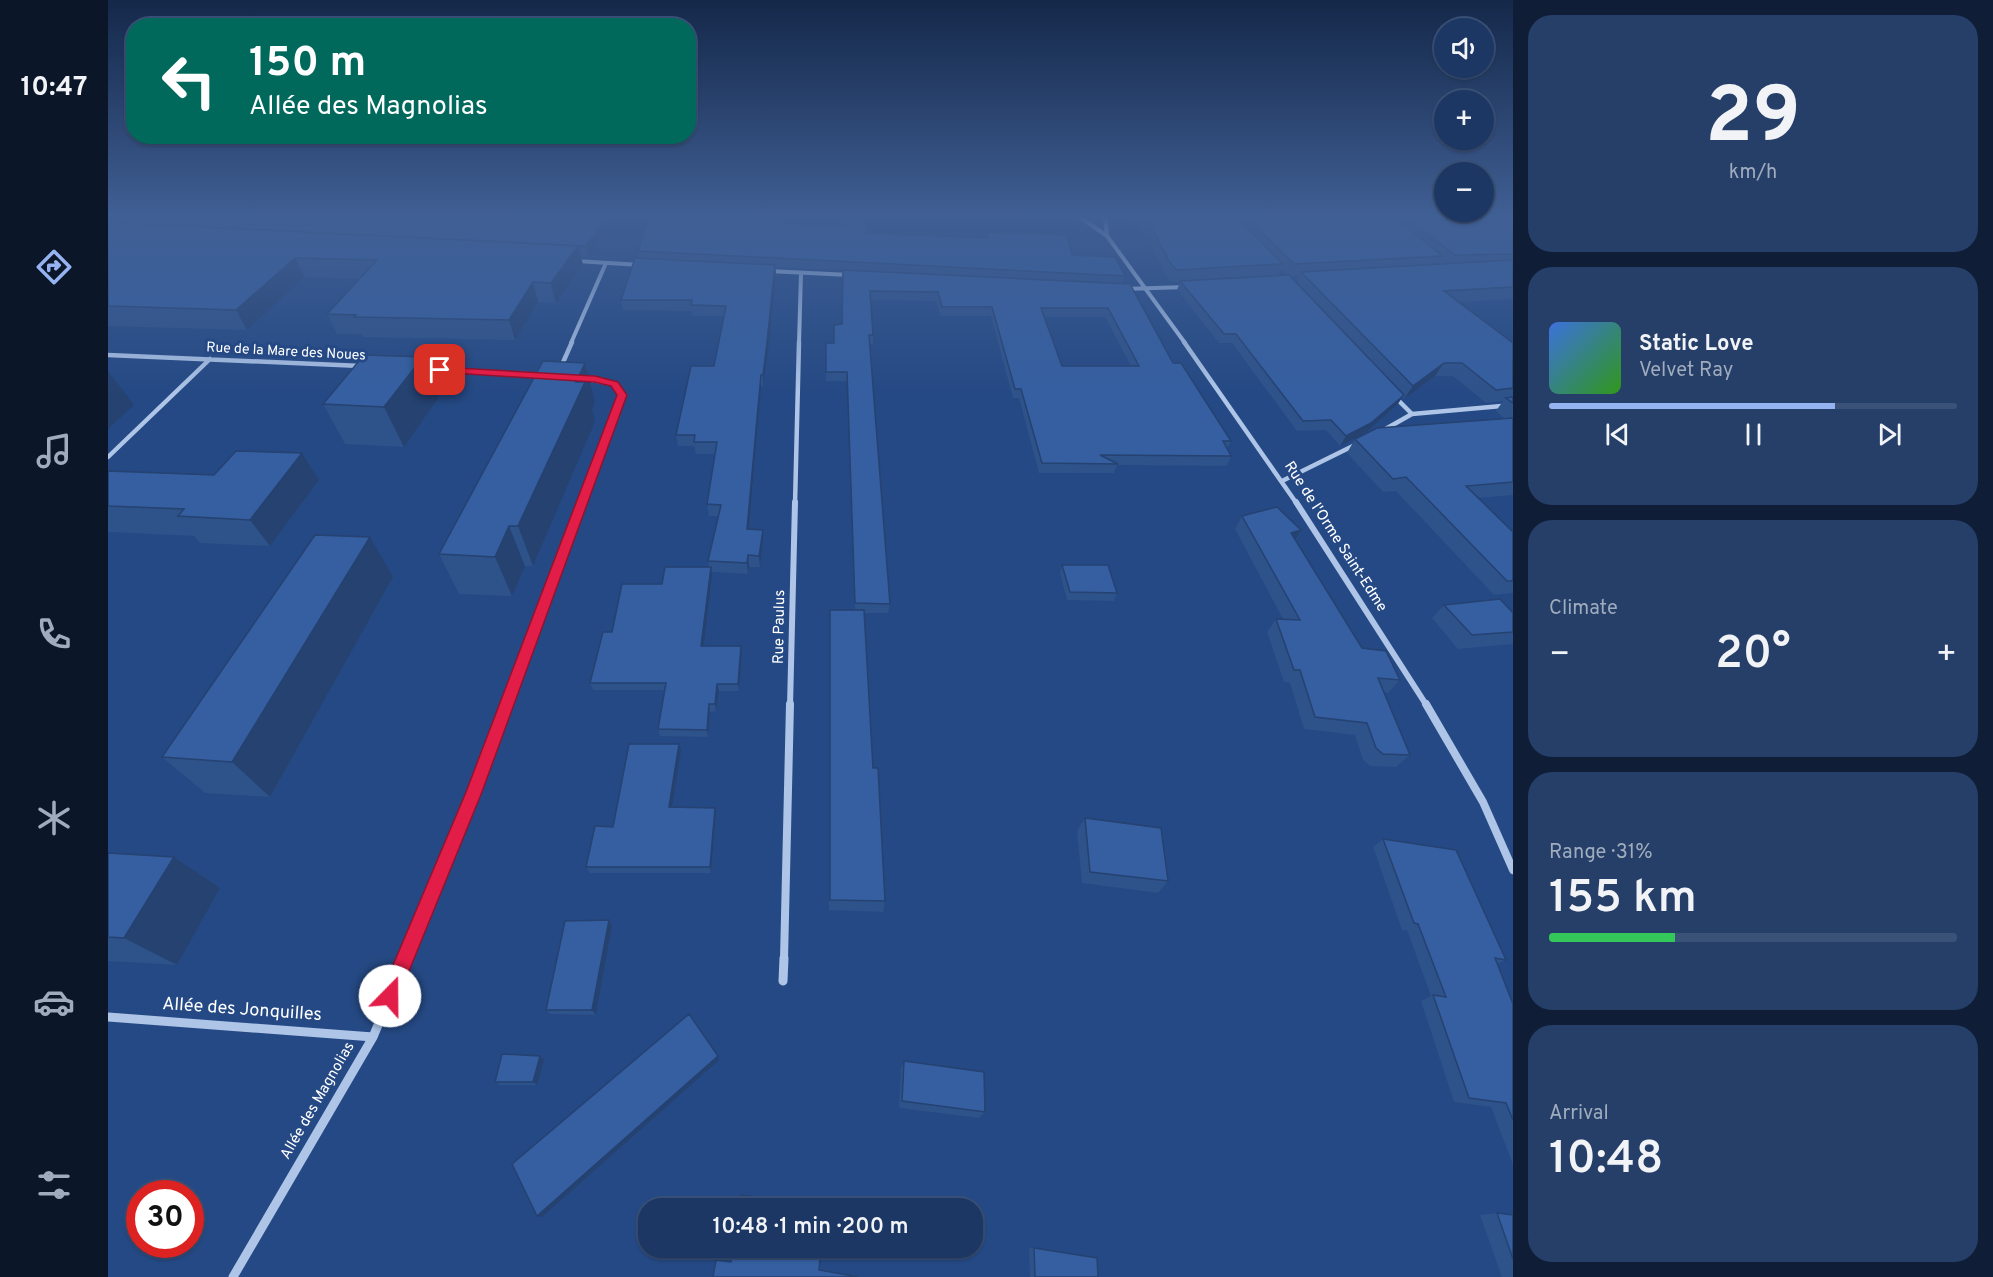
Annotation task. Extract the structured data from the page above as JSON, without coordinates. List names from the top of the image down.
{
  "streets": {
    "street": [
      "Rue de la Mare des Noues",
      "Rue de l'Orme Saint-Edme",
      "Rue Paulus",
      "Allée des Jonquilles",
      "Allée des Magnolias"
    ]
  },
  "crossings": [
    ["Allée des Jonquilles", "Allée des Magnolias"]
  ],
  "page": {
    "tabs": "10:47",
    "tile": [
      ["29", "km/h"],
      "Climate",
      ["Range · 31%", "155 km"],
      ["Arrival", "10:48"]
    ],
    "map_buttons": ["+", "−"],
    "turn": ["150 m", "Allée des Magnolias"],
    "song": ["Static Love", "Velvet Ray"],
    "heat": ["−", "20°", "+"],
    "limit": "30",
    "trip": "10:48 · 1 min · 200 m"
  }
}
